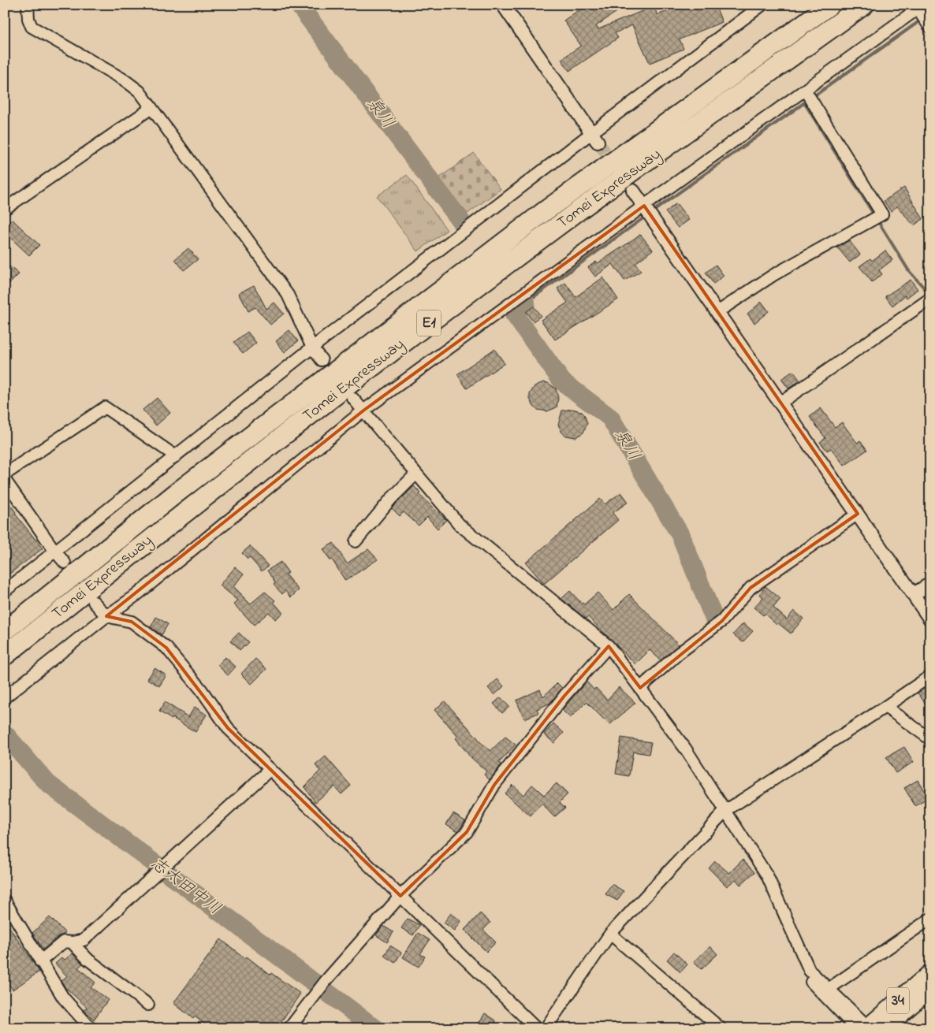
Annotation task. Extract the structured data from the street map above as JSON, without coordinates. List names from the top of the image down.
{
  "streets": {
    "highway": ["Tomei Expressway", "E1"],
    "main road": ["34"]
  },
  "water": ["泉川", "志太田中川"]
}
